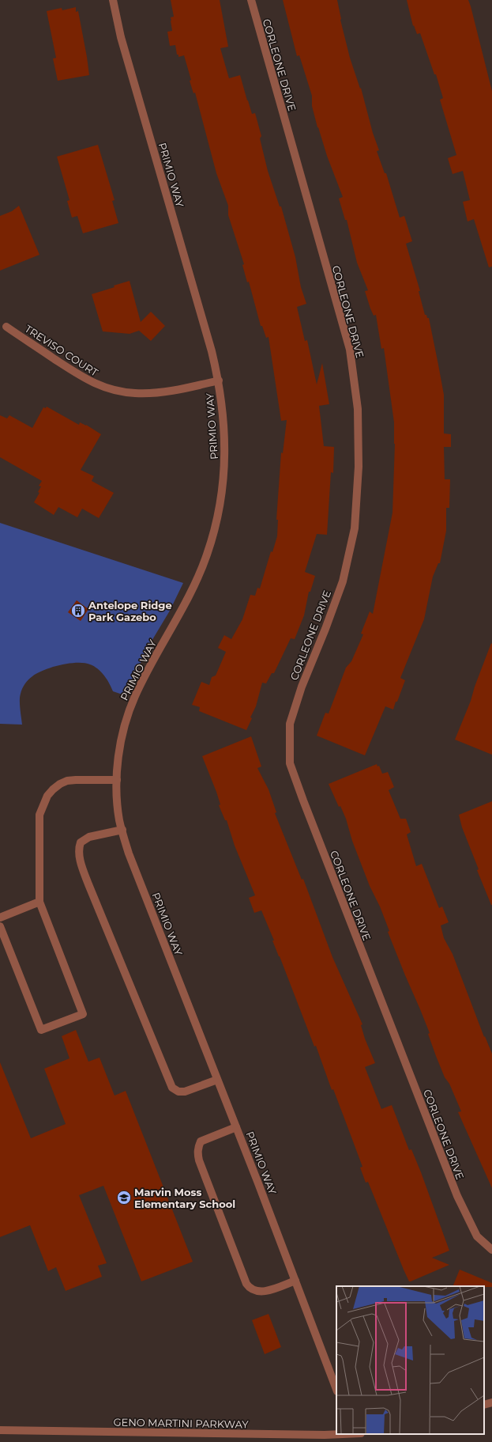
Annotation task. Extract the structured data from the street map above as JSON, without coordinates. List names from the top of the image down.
{
  "streets": {
    "street": [
      "CORLEONE DRIVE",
      "PRIMIO WAY",
      "TREVISO COURT",
      "GENO MARTINI PARKWAY"
    ]
  },
  "crossings": [
    ["PRIMIO WAY", "TREVISO COURT"]
  ],
  "places": {
    "building": ["Antelope Ridge Park Gazebo"],
    "school or university": ["Marvin Moss Elementary School"]
  }
}
